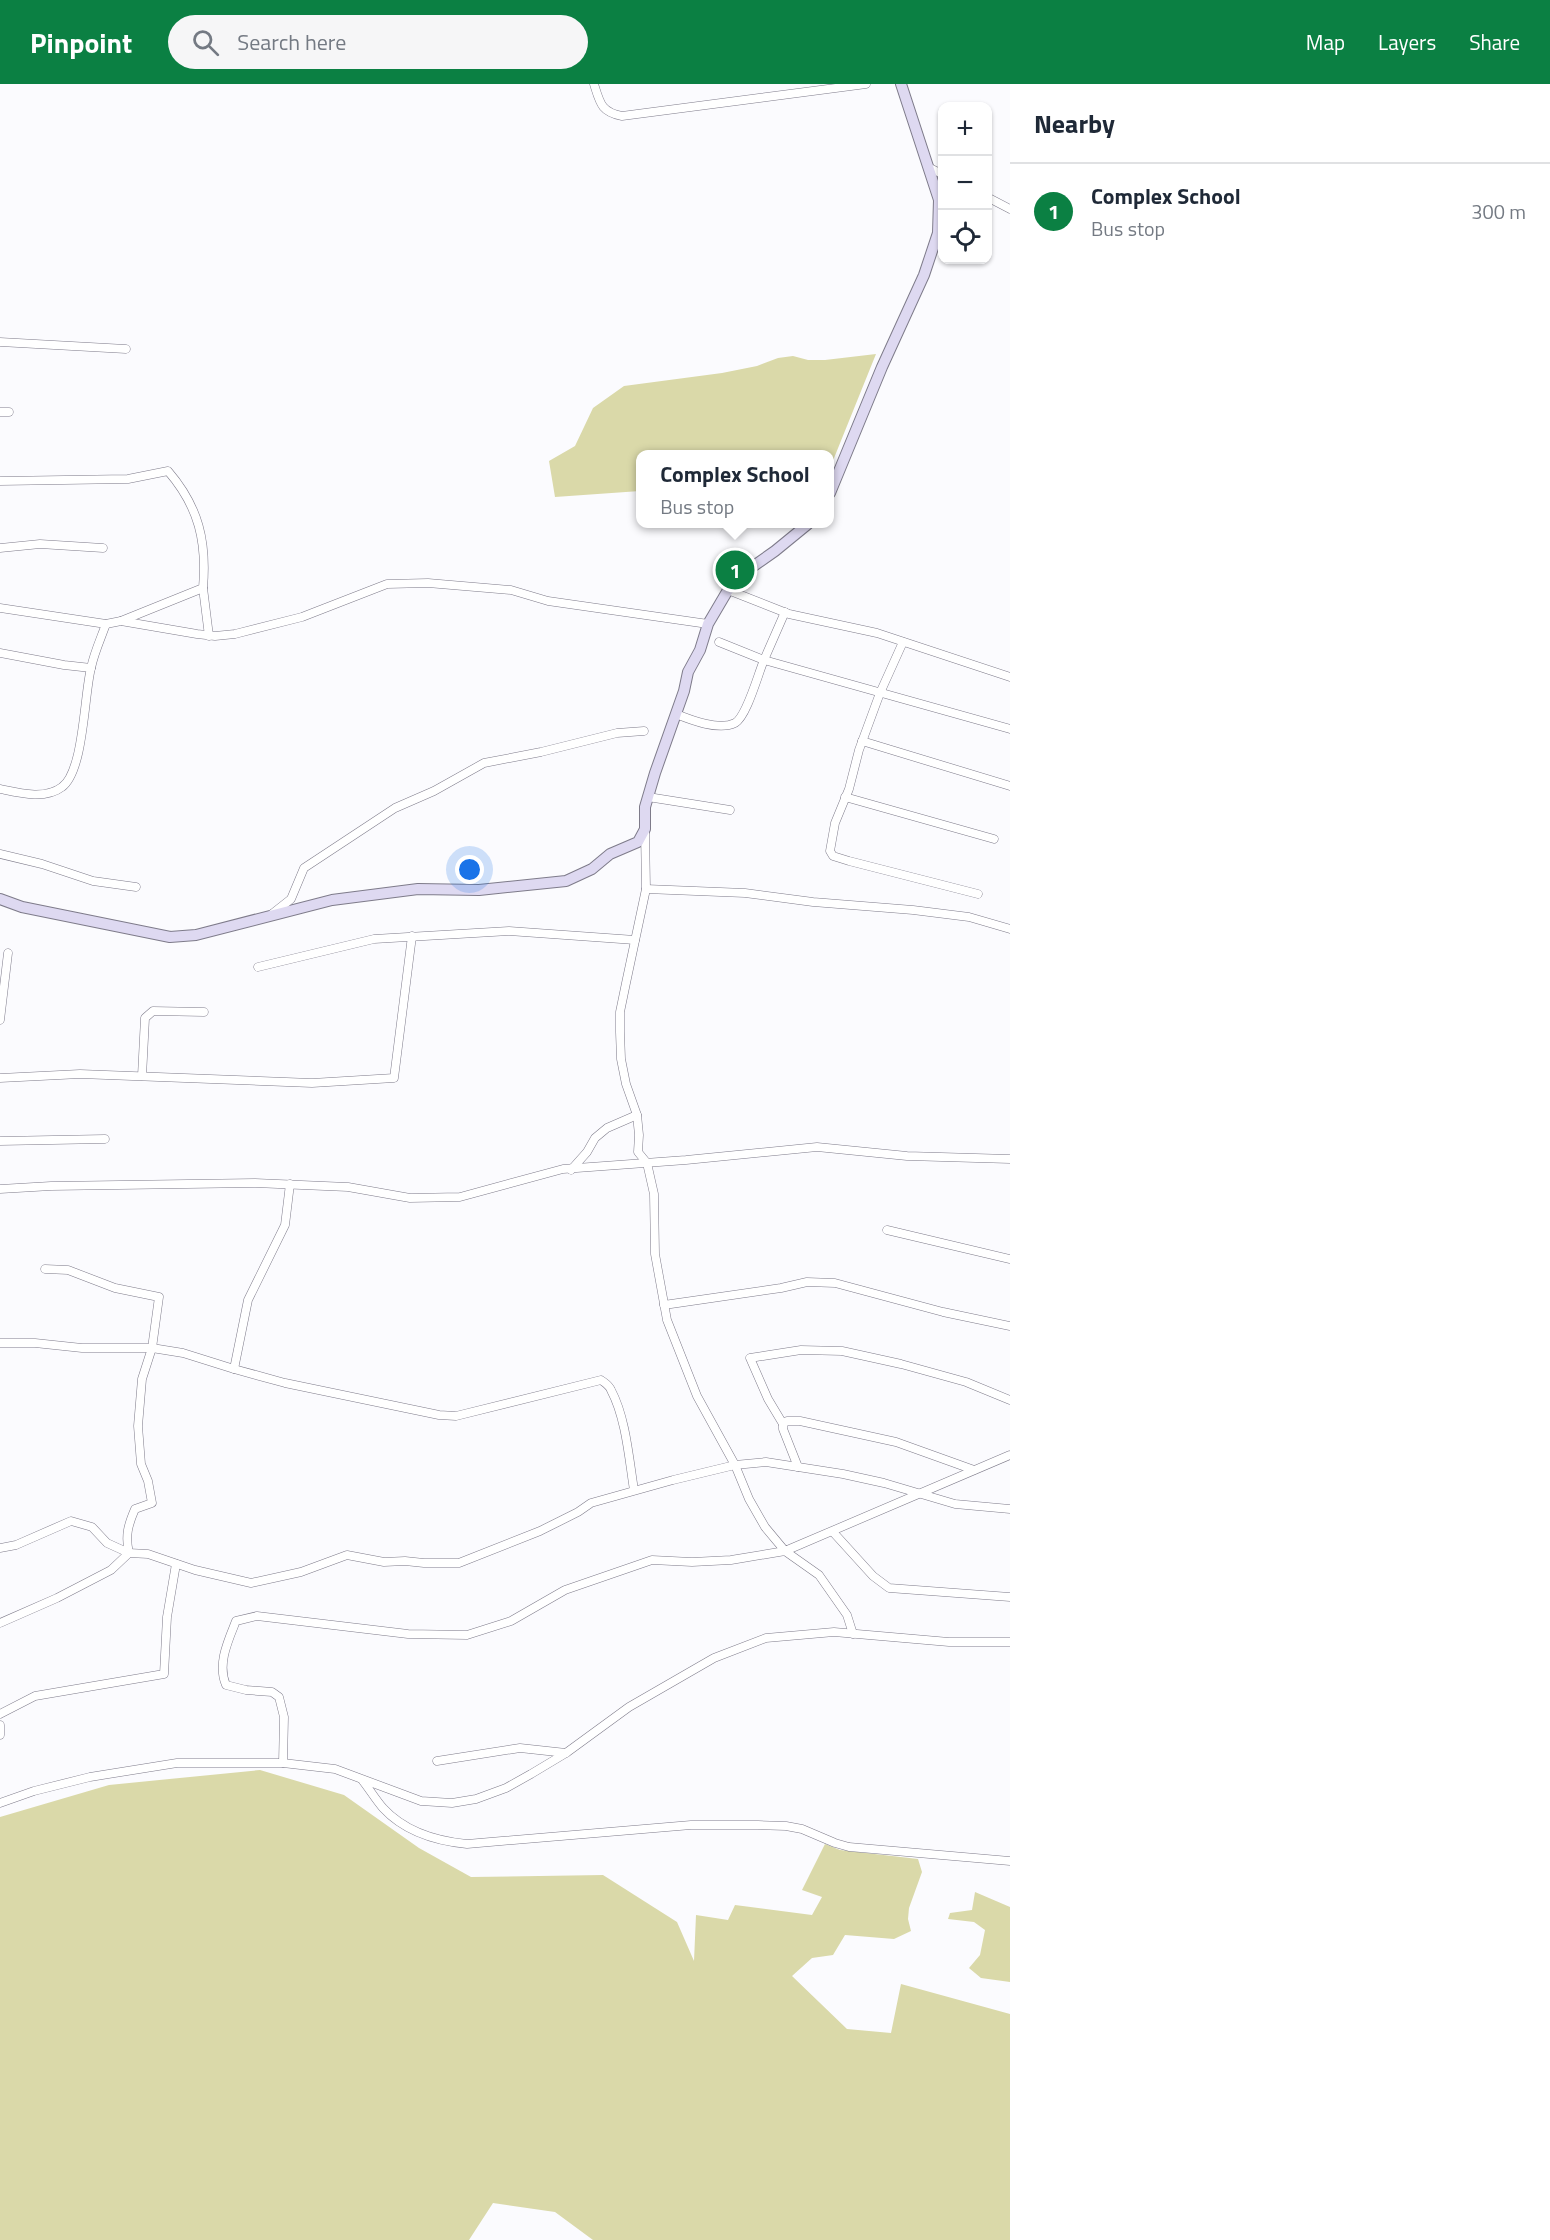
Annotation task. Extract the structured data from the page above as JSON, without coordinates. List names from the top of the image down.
{
  "page": {
    "header": "Pinpoint",
    "search": "Search here",
    "nav": ["Map", "Layers", "Share"],
    "heading": "Nearby",
    "map_buttons": ["+", "−"],
    "list": [
      {
        "mark": "1",
        "name": "Complex School",
        "note": "Bus stop",
        "value": "300 m"
      }
    ],
    "popup": ["Complex School", "Bus stop"],
    "pins": "1"
  }
}
